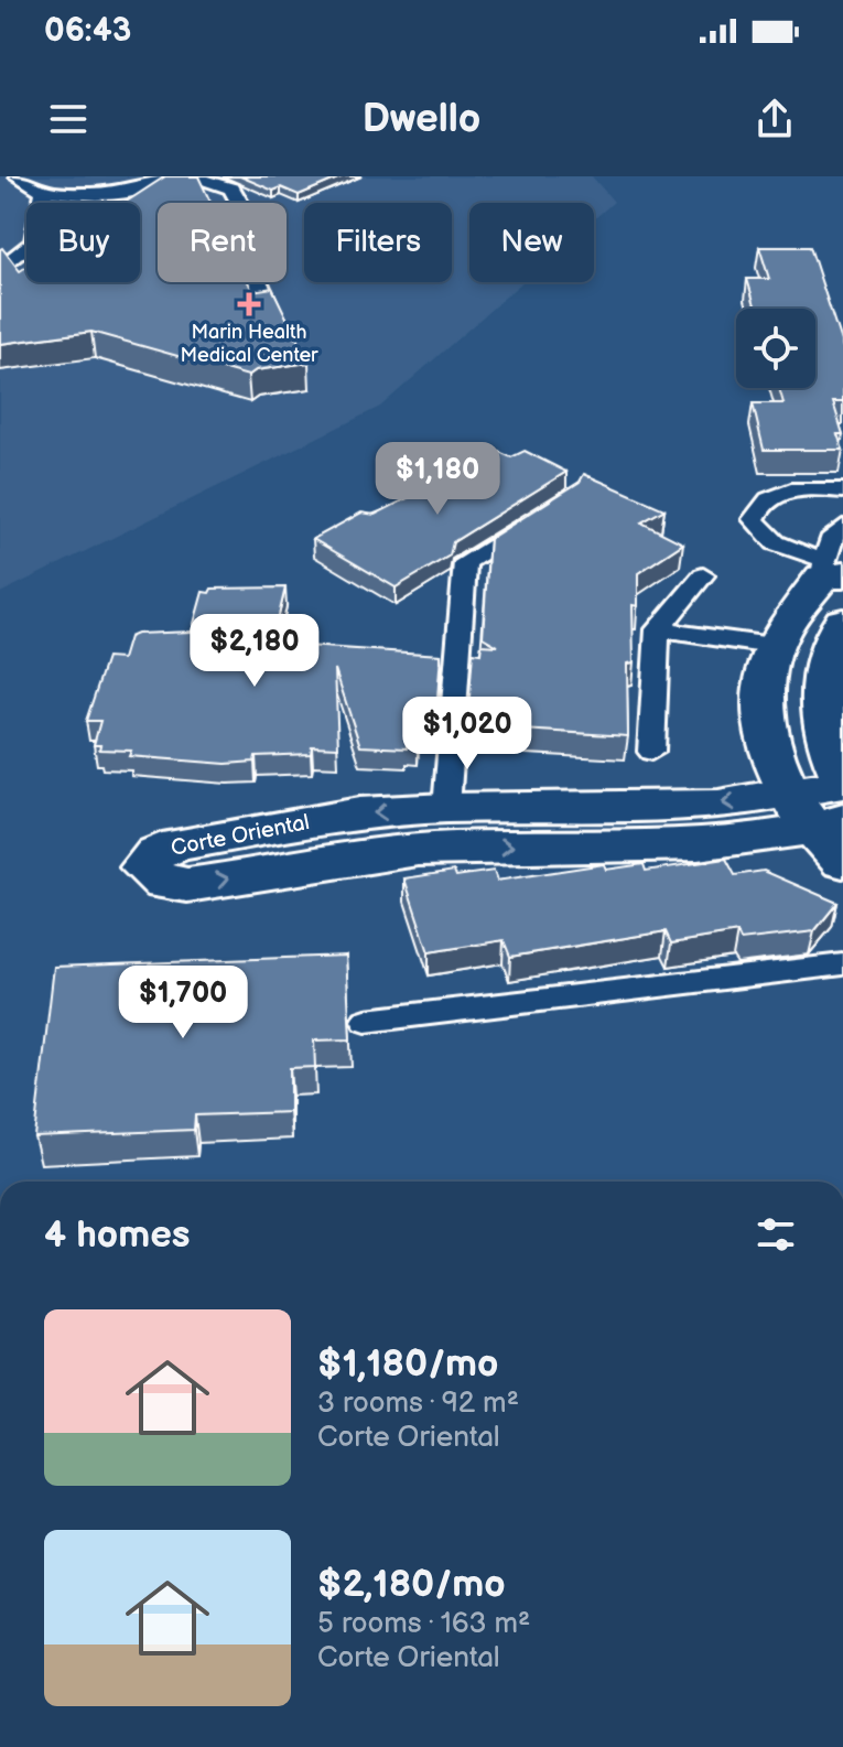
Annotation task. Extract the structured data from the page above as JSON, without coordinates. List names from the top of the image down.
{
  "streets": {
    "street": ["Corte Oriental"]
  },
  "places": {
    "health": ["Marin Health Medical Center"]
  },
  "page": {
    "status": "06:43",
    "header": "Dwello",
    "chip": [
      "Buy",
      "Rent",
      "Filters",
      "New"
    ],
    "price": [
      "$1,180",
      "$2,180",
      "$1,020",
      "$1,700"
    ],
    "heading": "4 homes",
    "list": [
      {
        "name": "$1,180/mo",
        "note": "3 rooms · 92 m² · Corte Oriental"
      },
      {
        "name": "$2,180/mo",
        "note": "5 rooms · 163 m² · Corte Oriental"
      }
    ]
  }
}
